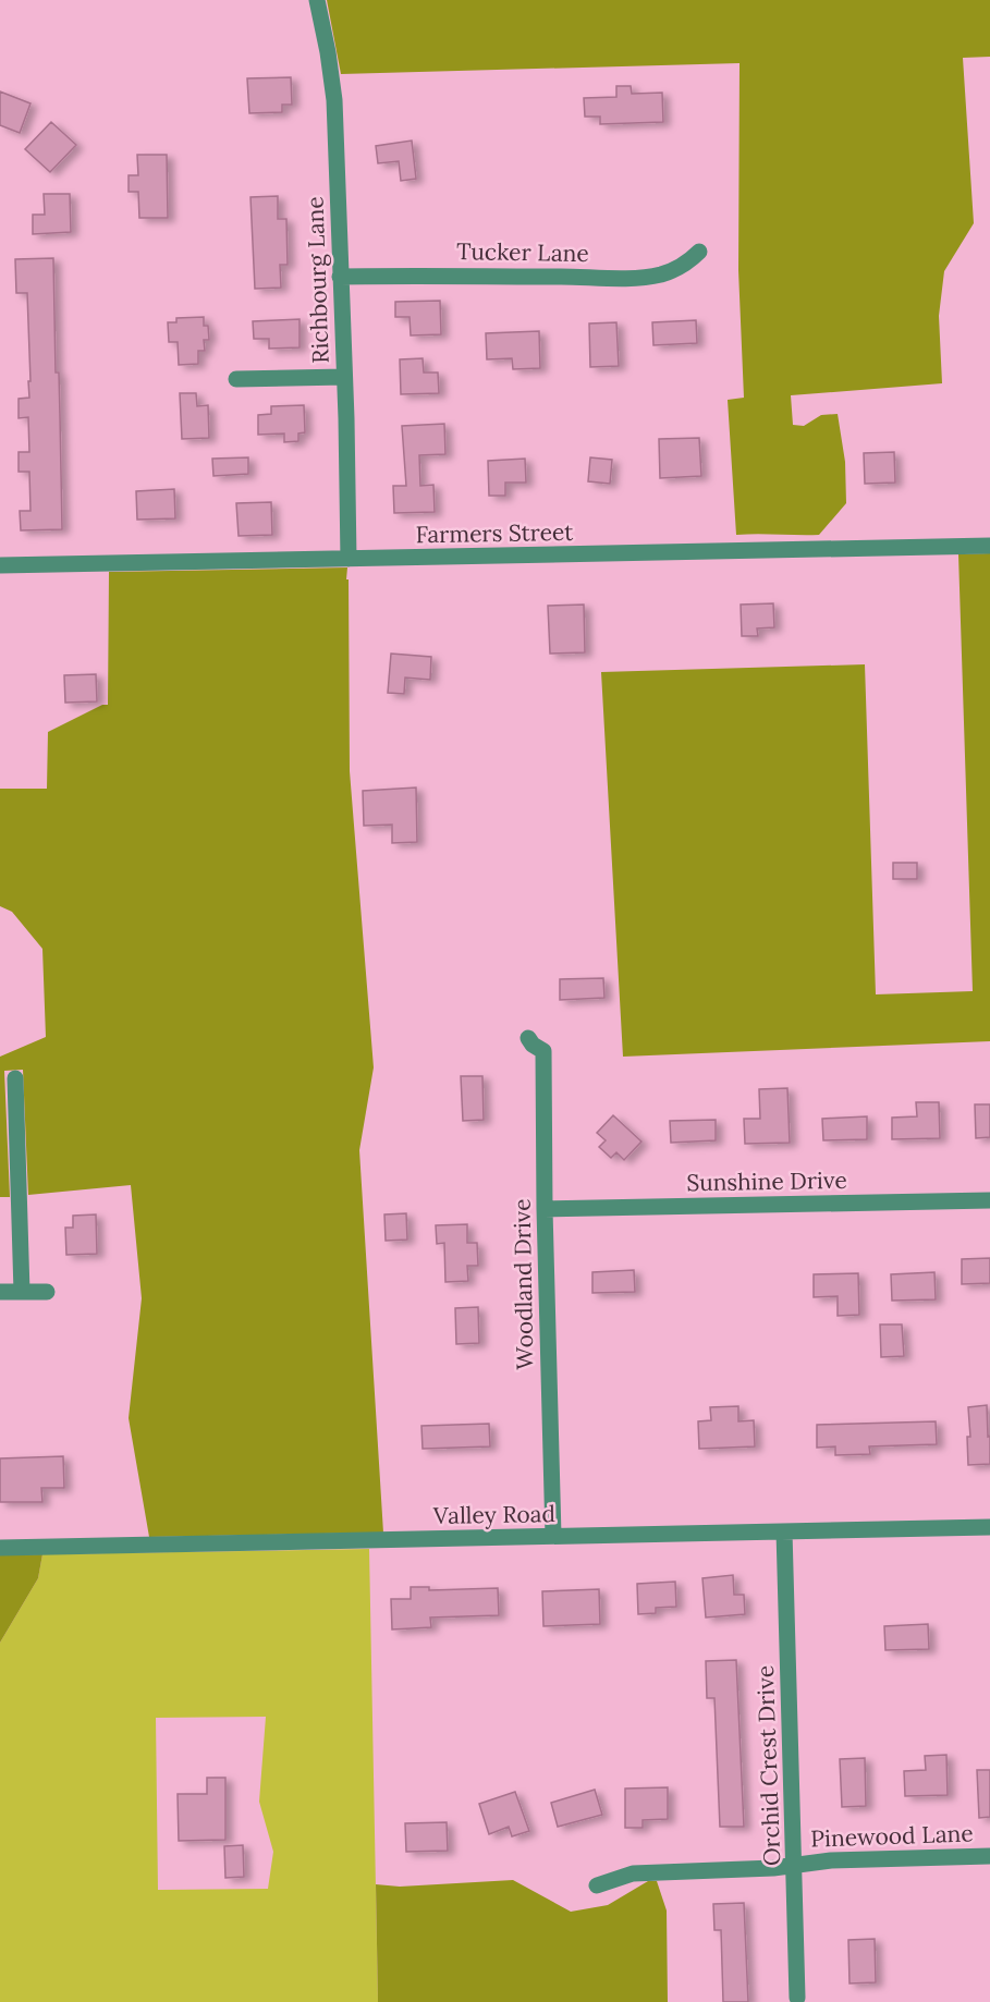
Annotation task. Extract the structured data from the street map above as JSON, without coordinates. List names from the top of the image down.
{
  "streets": {
    "street": [
      "Tucker Lane",
      "Richbourg Lane",
      "Farmers Street",
      "Sunshine Drive",
      "Woodland Drive",
      "Valley Road",
      "Orchid Crest Drive",
      "Pinewood Lane"
    ]
  },
  "crossings": [
    ["Tucker Lane", "Richbourg Lane"],
    ["Richbourg Lane", "Farmers Street"],
    ["Sunshine Drive", "Woodland Drive"],
    ["Woodland Drive", "Valley Road"],
    ["Valley Road", "Orchid Crest Drive"],
    ["Orchid Crest Drive", "Pinewood Lane"]
  ]
}
